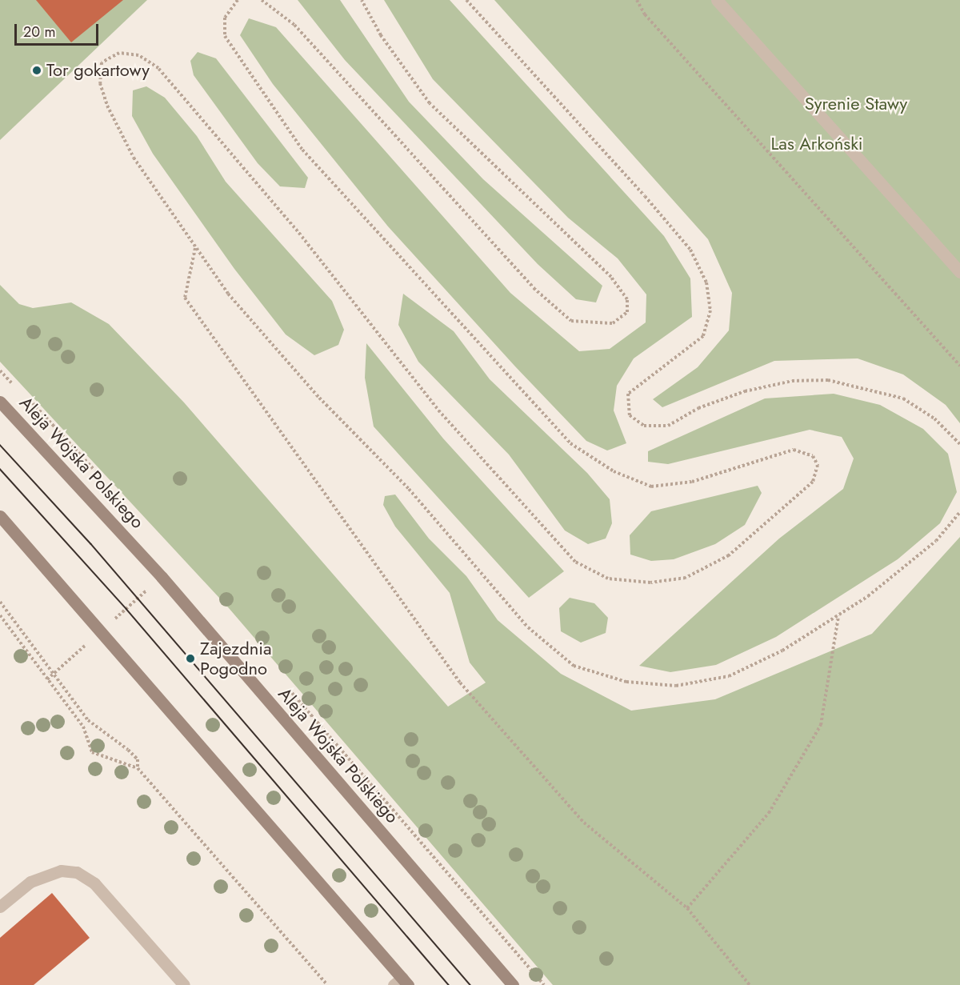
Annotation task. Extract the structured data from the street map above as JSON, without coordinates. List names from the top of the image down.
{
  "streets": {
    "main road": ["Aleja Wojska Polskiego"]
  },
  "parks": ["Syrenie Stawy", "Las Arkoński"],
  "places": ["Tor gokartowy", "Zajezdnia Pogodno"],
  "scale_bar": "20 m"
}
